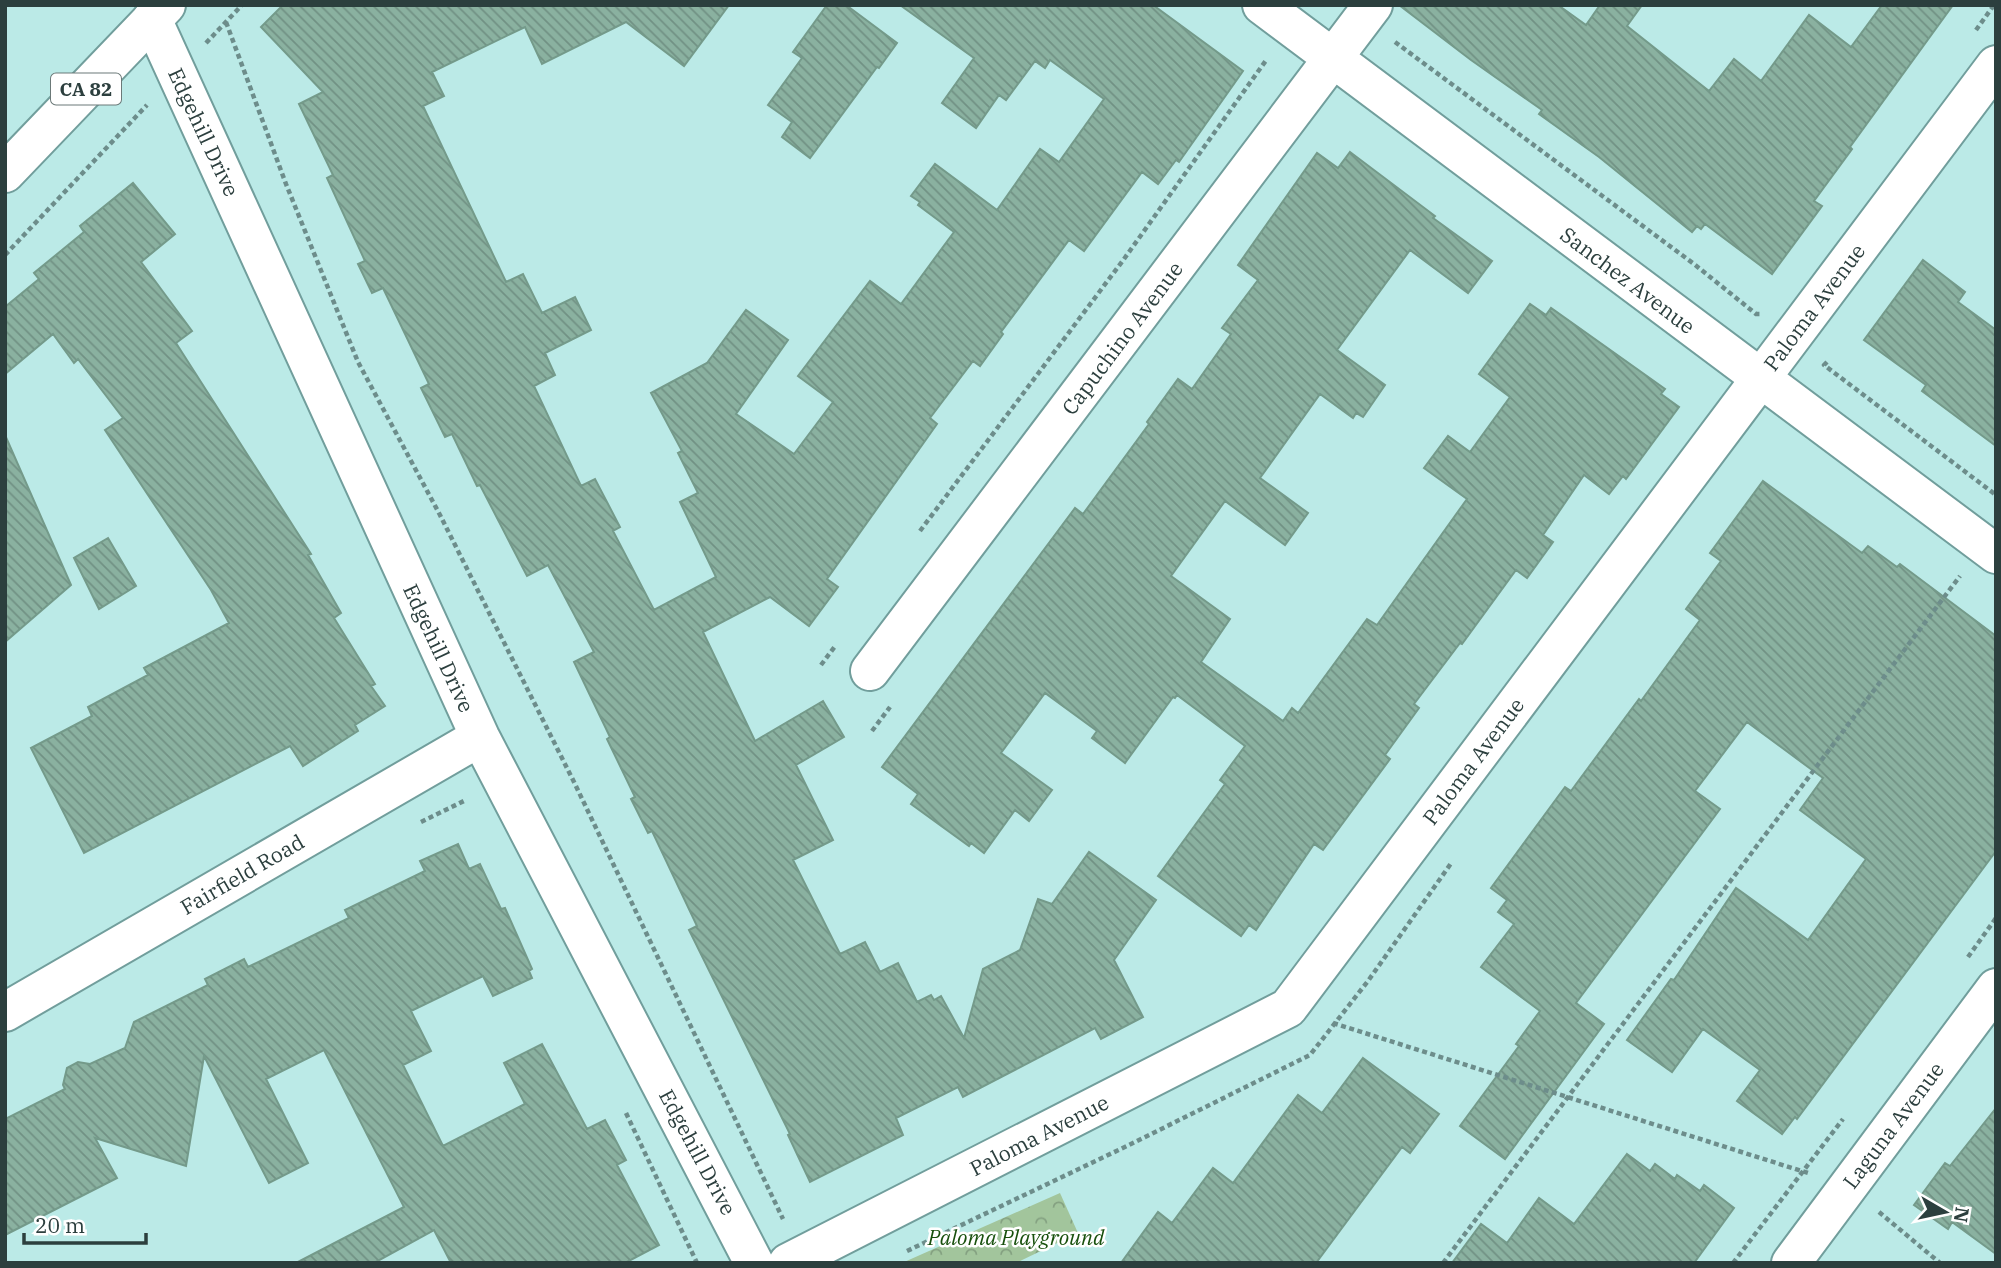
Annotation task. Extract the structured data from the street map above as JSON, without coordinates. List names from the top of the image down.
{
  "streets": {
    "street": [
      "CA 82",
      "Edgehill Drive",
      "Sanchez Avenue",
      "Paloma Avenue",
      "Capuchino Avenue",
      "Fairfield Road",
      "Laguna Avenue"
    ]
  },
  "crossings": [
    ["CA 82", "Edgehill Drive"],
    ["Edgehill Drive", "Fairfield Road"],
    ["Sanchez Avenue", "Paloma Avenue"],
    ["Sanchez Avenue", "Capuchino Avenue"]
  ],
  "parks": ["Paloma Playground"],
  "scale_bar": "20 m",
  "north": "right"
}
